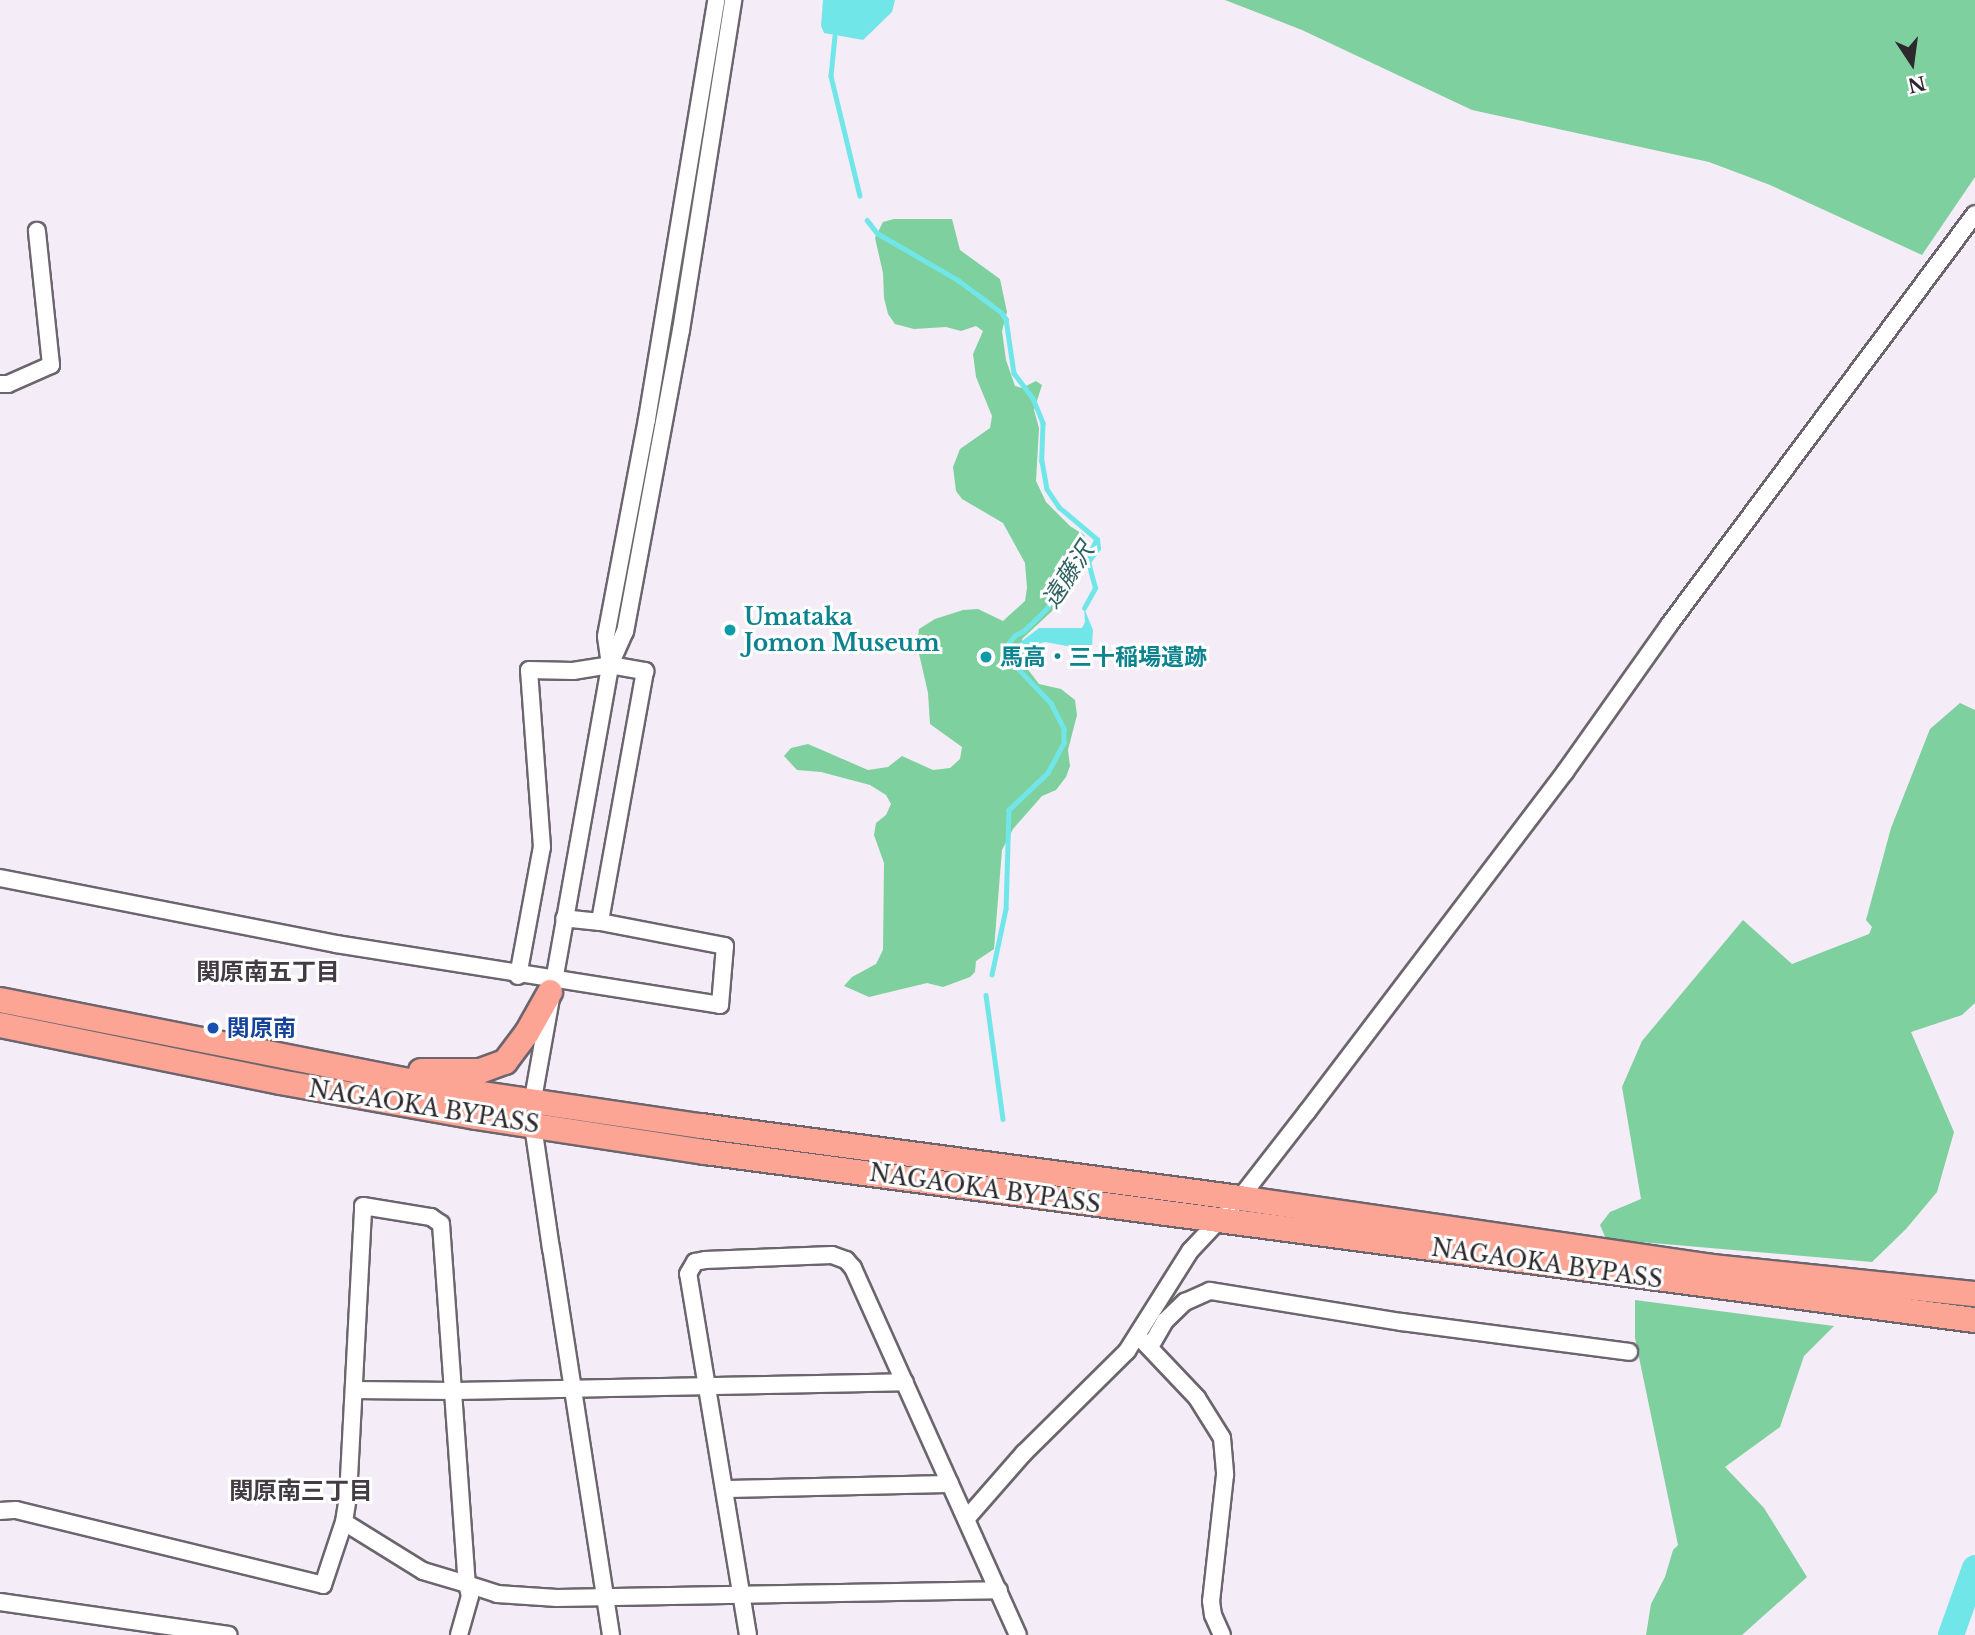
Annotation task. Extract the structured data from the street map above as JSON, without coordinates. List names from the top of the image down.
{
  "streets": {
    "highway": ["NAGAOKA BYPASS"]
  },
  "districts": ["関原南五丁目", "関原南三丁目"],
  "water": ["遠藤沢"],
  "places": ["Umataka Jomon Museum", "馬高・三十稲場遺跡", "関原南"],
  "north": "bottom"
}
